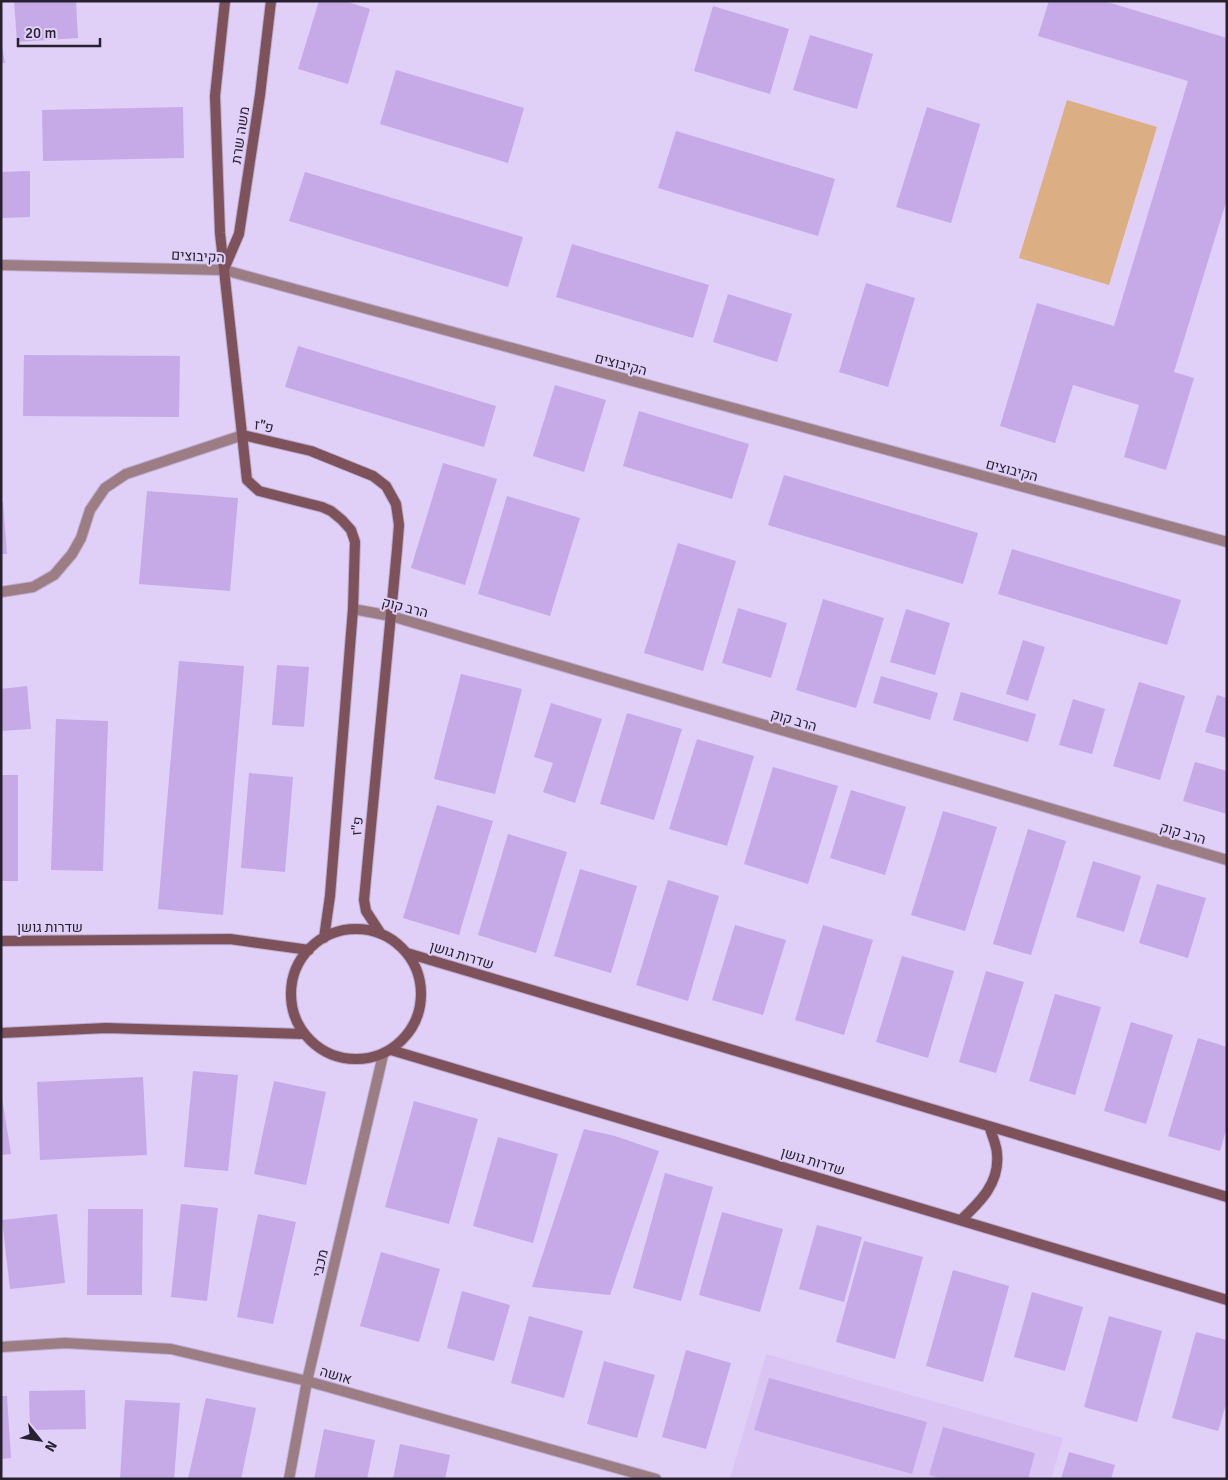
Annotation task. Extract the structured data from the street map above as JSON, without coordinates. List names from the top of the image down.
{
  "streets": {
    "street": [
      "משה שרת",
      "הקיבוצים",
      "פ\"ז",
      "הרב קוק",
      "שדרות גושן",
      "מכבי",
      "אושה"
    ]
  },
  "crossings": [
    ["משה שרת", "הקיבוצים"],
    ["משה שרת", "פ\"ז"],
    ["פ\"ז", "הרב קוק"],
    ["פ\"ז", "שדרות גושן"],
    ["פ\"ז", "מכבי"],
    ["שדרות גושן", "מכבי"],
    ["מכבי", "אושה"]
  ],
  "scale_bar": "20 m",
  "north": "bottom right"
}
